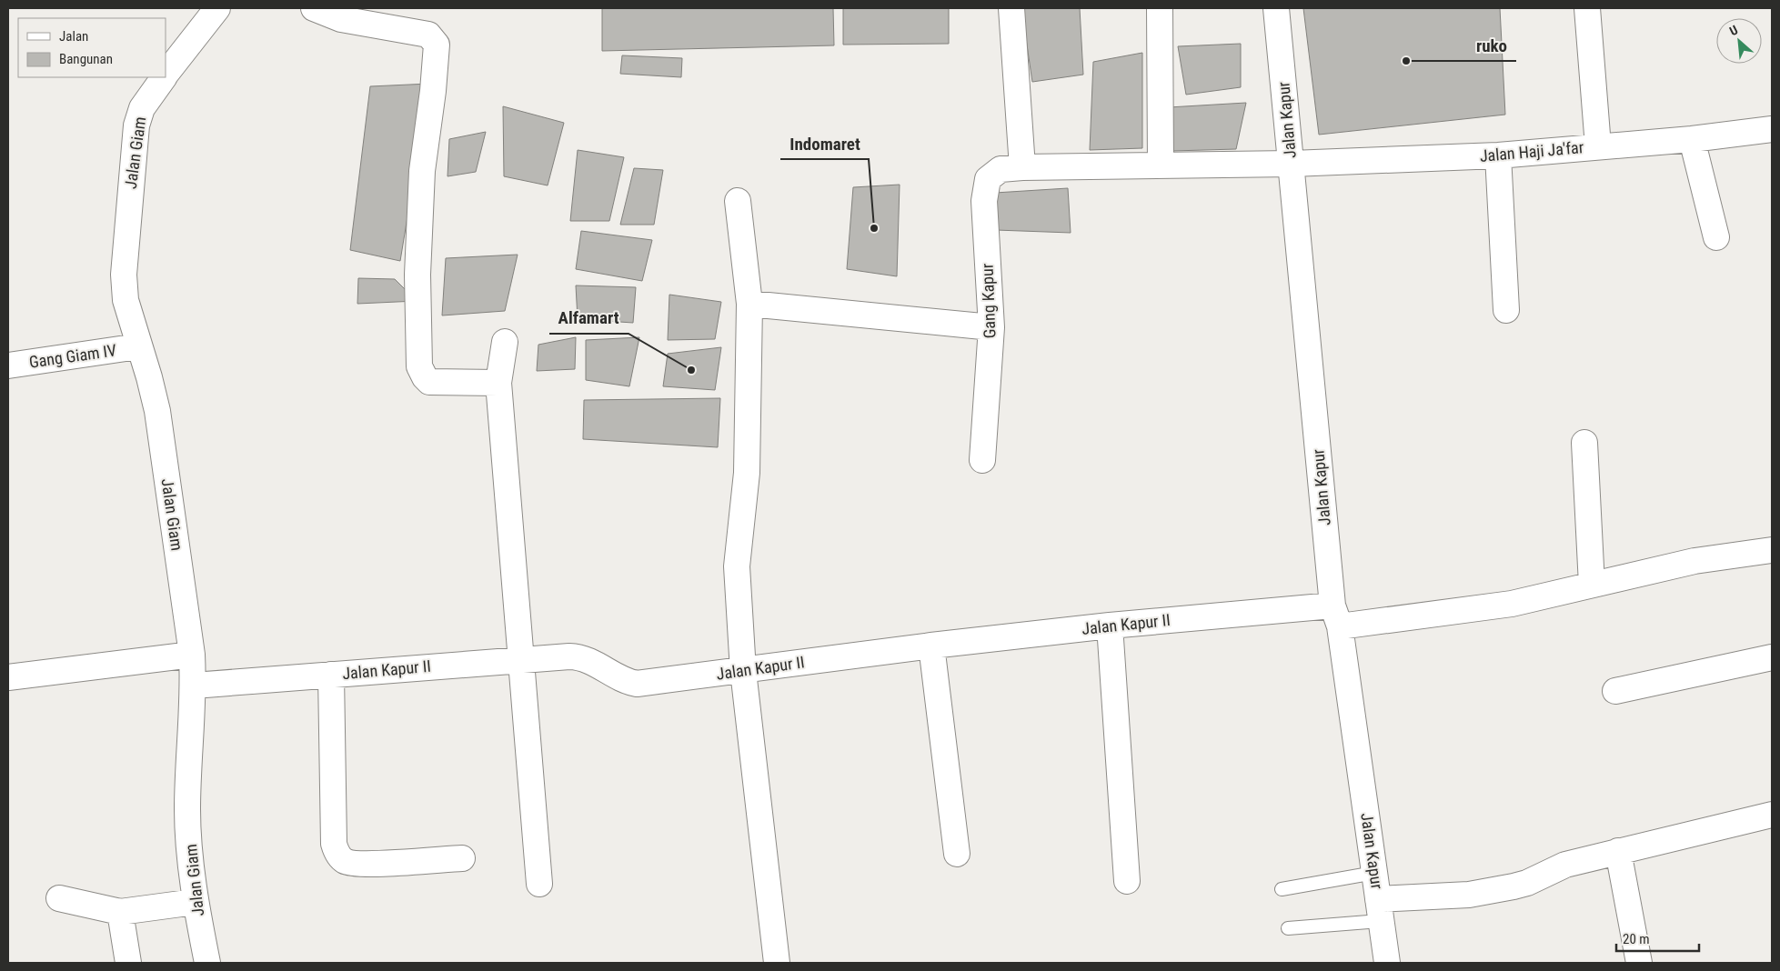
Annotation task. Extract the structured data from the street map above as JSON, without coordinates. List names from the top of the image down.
{
  "streets": {
    "street": [
      "Jalan Kapur",
      "Jalan Haji Ja'far",
      "Jalan Giam",
      "Gang Kapur",
      "Gang Giam IV",
      "Jalan Kapur II"
    ]
  },
  "crossings": [
    ["Jalan Kapur", "Jalan Haji Ja'far"],
    ["Jalan Kapur", "Gang Kapur"],
    ["Jalan Kapur", "Jalan Kapur II"],
    ["Jalan Haji Ja'far", "Gang Kapur"],
    ["Jalan Giam", "Gang Giam IV"],
    ["Jalan Giam", "Jalan Kapur II"]
  ],
  "places": ["ruko", "Indomaret", "Alfamart"],
  "legend": ["Jalan", "Bangunan"],
  "scale_bar": "20 m",
  "north": "top left"
}
